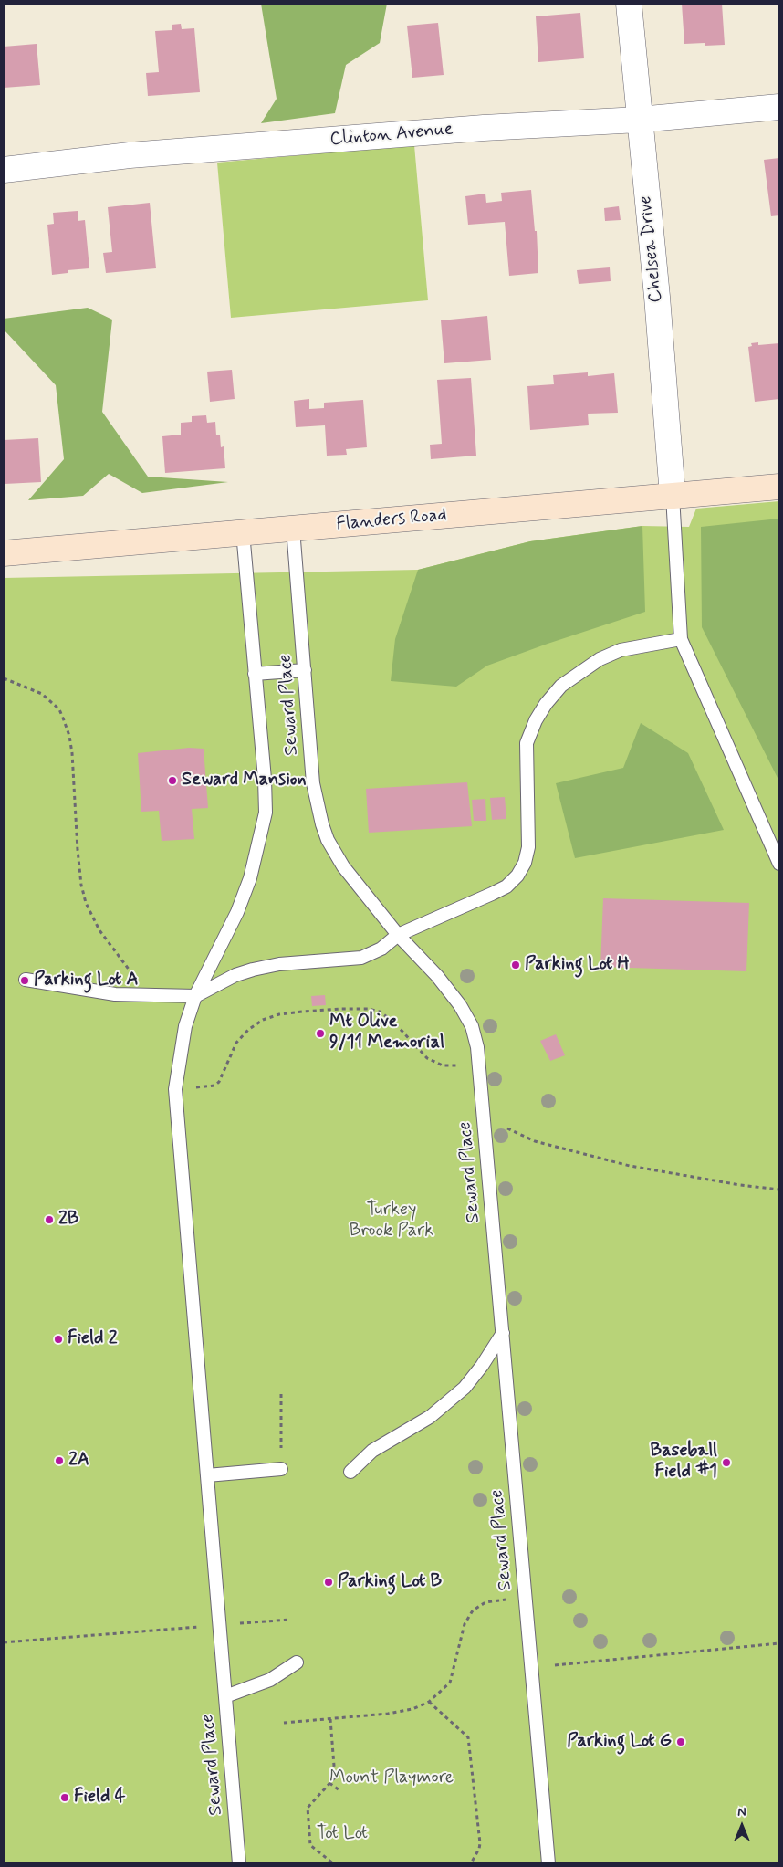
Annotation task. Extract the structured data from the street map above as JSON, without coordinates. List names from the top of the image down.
{
  "streets": {
    "main road": ["Flanders Road"],
    "street": ["Clinton Avenue", "Chelsea Drive"],
    "lane": ["Seward Place"]
  },
  "crossings": [
    ["Clinton Avenue", "Chelsea Drive"],
    ["Chelsea Drive", "Flanders Road"],
    ["Flanders Road", "Seward Place"]
  ],
  "parks": ["Turkey Brook Park", "Mount Playmore", "Tot Lot"],
  "places": [
    "Seward Mansion",
    "Parking Lot H",
    "Parking Lot A",
    "Mt Olive 9/11 Memorial",
    "2B",
    "Field 2",
    "2A",
    "Baseball Field #1",
    "Parking Lot B",
    "Parking Lot G",
    "Field 4"
  ],
  "north": "top"
}
